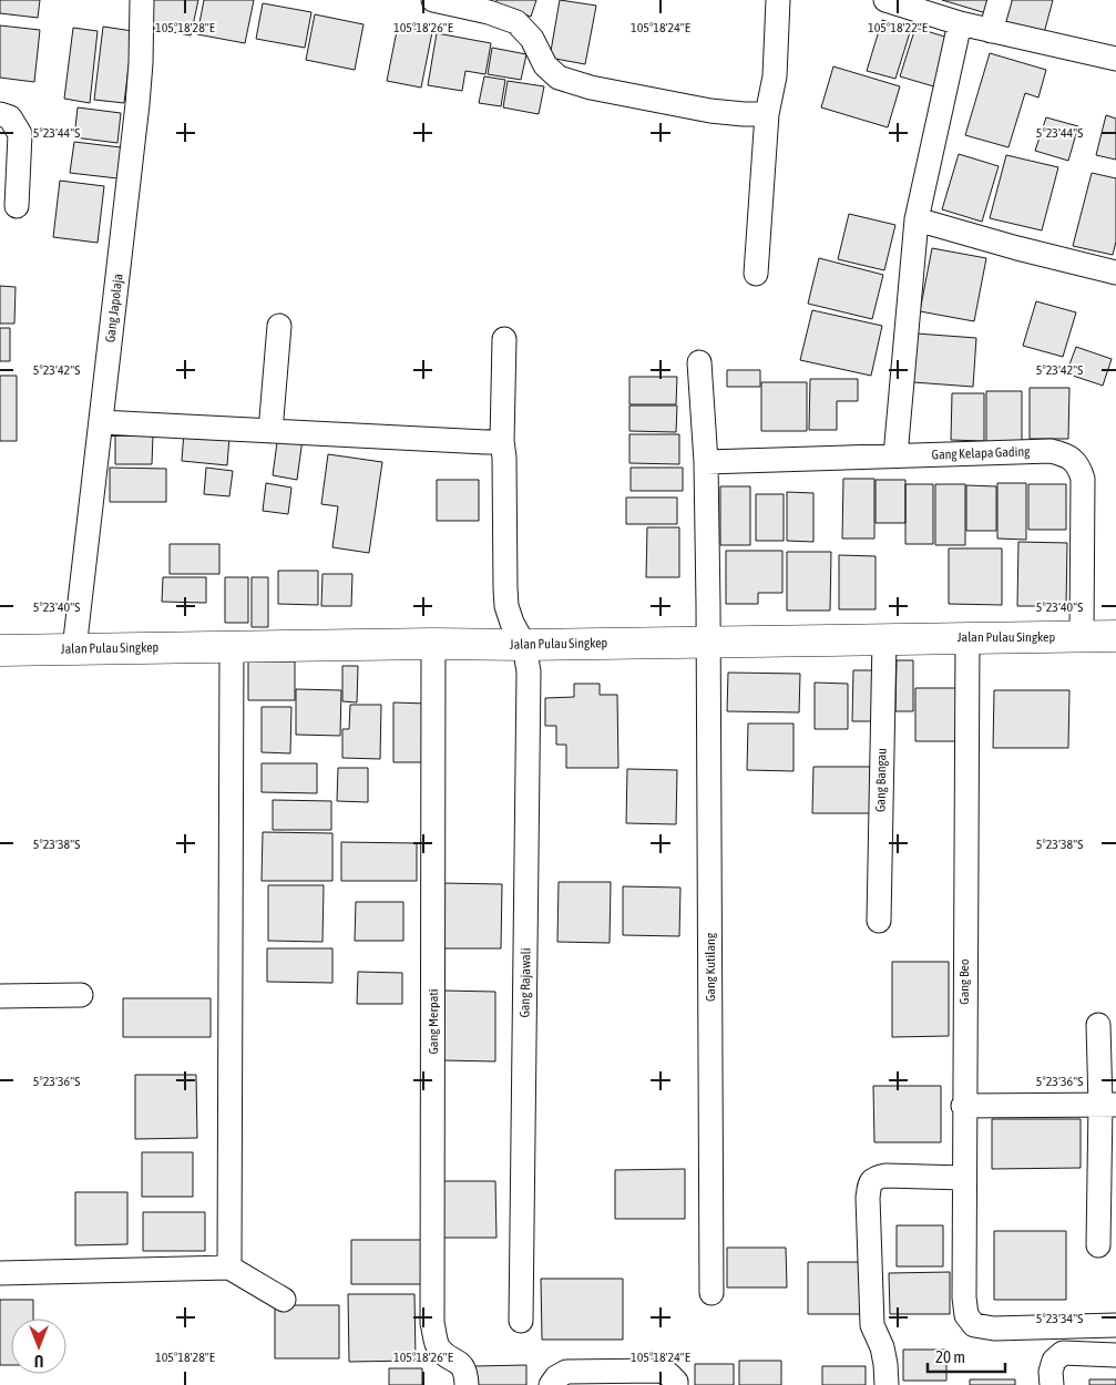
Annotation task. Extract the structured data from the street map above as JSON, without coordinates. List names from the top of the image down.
{
  "streets": {
    "street": [
      "Gang Japolaja",
      "Gang Kelapa Gading",
      "Jalan Pulau Singkep",
      "Gang Bangau",
      "Gang Kutilang",
      "Gang Beo",
      "Gang Rajawali",
      "Gang Merpati"
    ]
  },
  "crossings": [
    ["Gang Japolaja", "Jalan Pulau Singkep"],
    ["Gang Kelapa Gading", "Jalan Pulau Singkep"],
    ["Gang Kelapa Gading", "Gang Kutilang"],
    ["Jalan Pulau Singkep", "Gang Bangau"],
    ["Jalan Pulau Singkep", "Gang Kutilang"],
    ["Jalan Pulau Singkep", "Gang Beo"],
    ["Jalan Pulau Singkep", "Gang Rajawali"],
    ["Jalan Pulau Singkep", "Gang Merpati"]
  ],
  "scale_bar": "20 m",
  "north": "bottom",
  "coordinates": [
    "105°18'28\"E",
    "105°18'26\"E",
    "105°18'24\"E",
    "105°18'22\"E",
    "5°23'44\"S",
    "5°23'42\"S",
    "5°23'40\"S",
    "5°23'38\"S",
    "5°23'36\"S",
    "5°23'34\"S"
  ]
}
